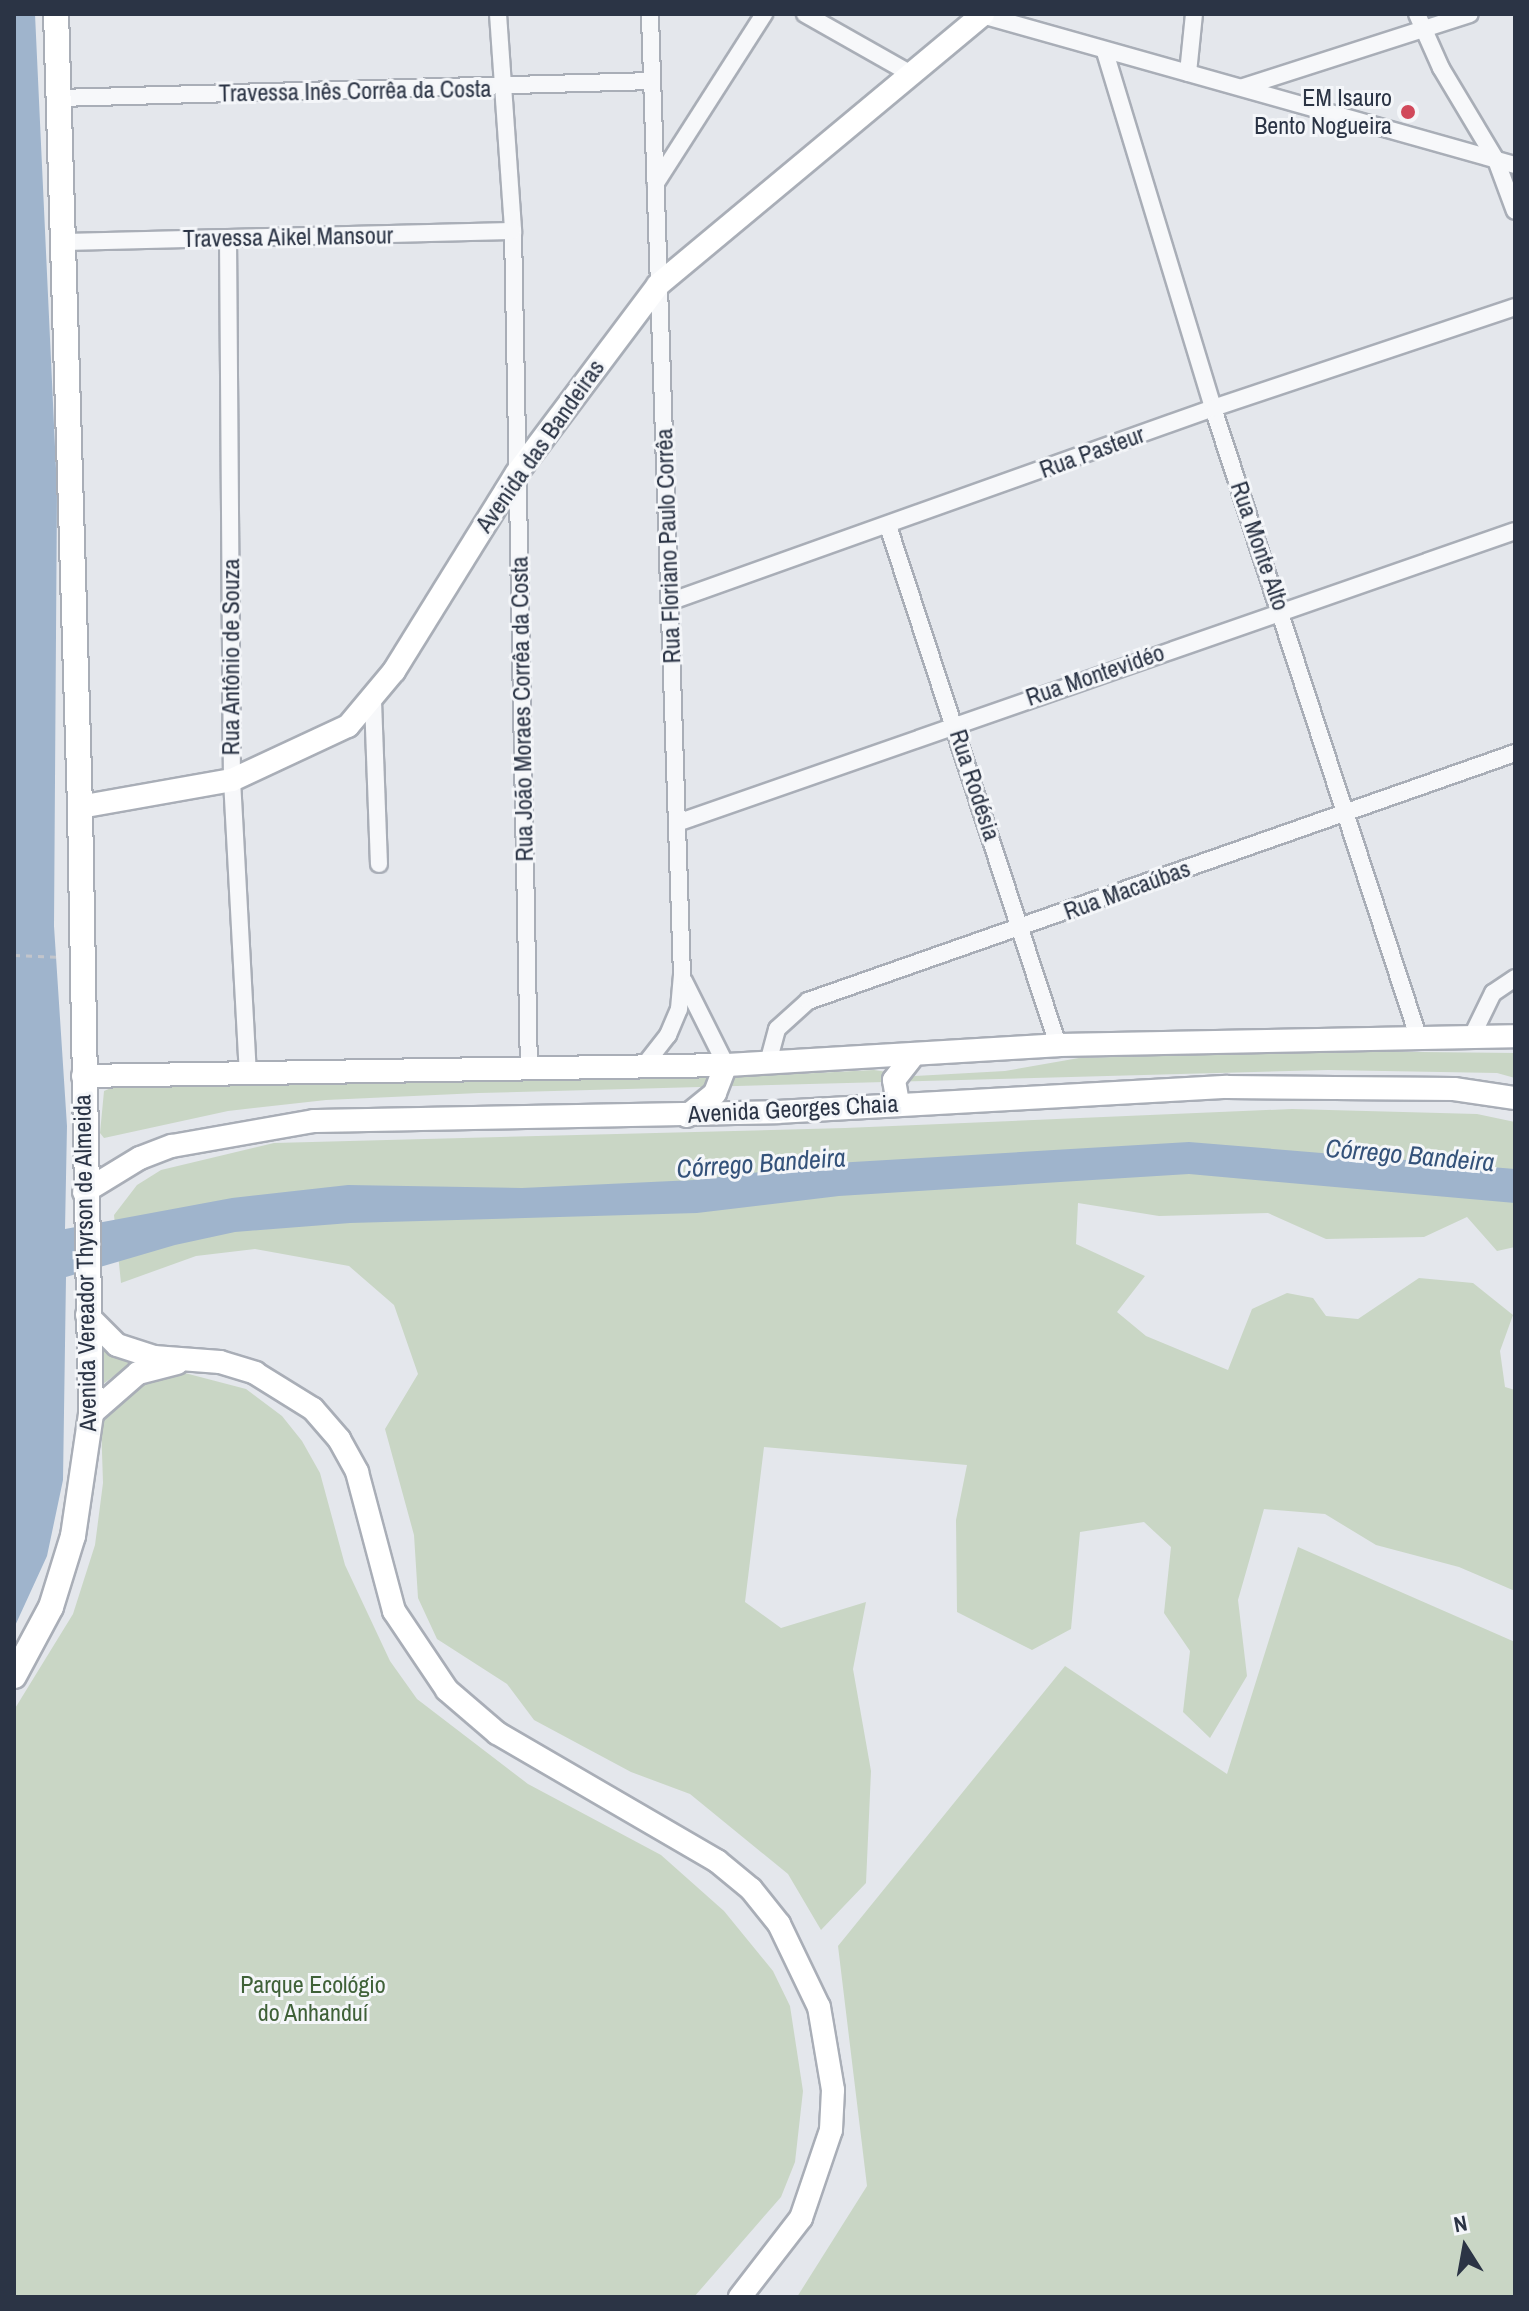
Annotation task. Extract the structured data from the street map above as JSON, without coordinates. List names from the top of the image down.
{
  "streets": {
    "main road": ["Avenida das Bandeiras", "Avenida Georges Chaia", "Avenida Vereador Thyrson de Almeida"],
    "street": [
      "Travessa Inês Corrêa da Costa",
      "Travessa Aikel Mansour",
      "Rua Pasteur",
      "Rua Floriano Paulo Corrêa",
      "Rua Monte Alto",
      "Rua Antônio de Souza",
      "Rua Montevidéo",
      "Rua João Moraes Corrêa da Costa",
      "Rua Rodésia",
      "Rua Macaúbas"
    ]
  },
  "crossings": [
    ["Travessa Inês Corrêa da Costa", "Rua Floriano Paulo Corrêa"],
    ["Travessa Inês Corrêa da Costa", "Rua João Moraes Corrêa da Costa"],
    ["Travessa Inês Corrêa da Costa", "Avenida Vereador Thyrson de Almeida"],
    ["Travessa Aikel Mansour", "Rua Antônio de Souza"],
    ["Travessa Aikel Mansour", "Rua João Moraes Corrêa da Costa"],
    ["Travessa Aikel Mansour", "Avenida Vereador Thyrson de Almeida"],
    ["Avenida das Bandeiras", "Rua Floriano Paulo Corrêa"],
    ["Avenida das Bandeiras", "Rua Antônio de Souza"],
    ["Avenida das Bandeiras", "Rua João Moraes Corrêa da Costa"],
    ["Avenida das Bandeiras", "Avenida Vereador Thyrson de Almeida"],
    ["Rua Pasteur", "Rua Floriano Paulo Corrêa"],
    ["Rua Pasteur", "Rua Monte Alto"],
    ["Rua Pasteur", "Rua Rodésia"],
    ["Rua Floriano Paulo Corrêa", "Rua Montevidéo"],
    ["Rua Floriano Paulo Corrêa", "Avenida Georges Chaia"],
    ["Rua Monte Alto", "Rua Montevidéo"],
    ["Rua Monte Alto", "Rua Macaúbas"],
    ["Rua Monte Alto", "Avenida Georges Chaia"],
    ["Rua Antônio de Souza", "Avenida Georges Chaia"],
    ["Rua Montevidéo", "Rua Rodésia"],
    ["Rua João Moraes Corrêa da Costa", "Avenida Georges Chaia"],
    ["Rua Rodésia", "Rua Macaúbas"],
    ["Rua Rodésia", "Avenida Georges Chaia"],
    ["Rua Macaúbas", "Avenida Georges Chaia"],
    ["Avenida Georges Chaia", "Avenida Vereador Thyrson de Almeida"]
  ],
  "water": ["Córrego Bandeira"],
  "parks": ["Parque Ecológio do Anhanduí"],
  "places": ["EM Isauro Bento Nogueira"],
  "north": "top"
}
